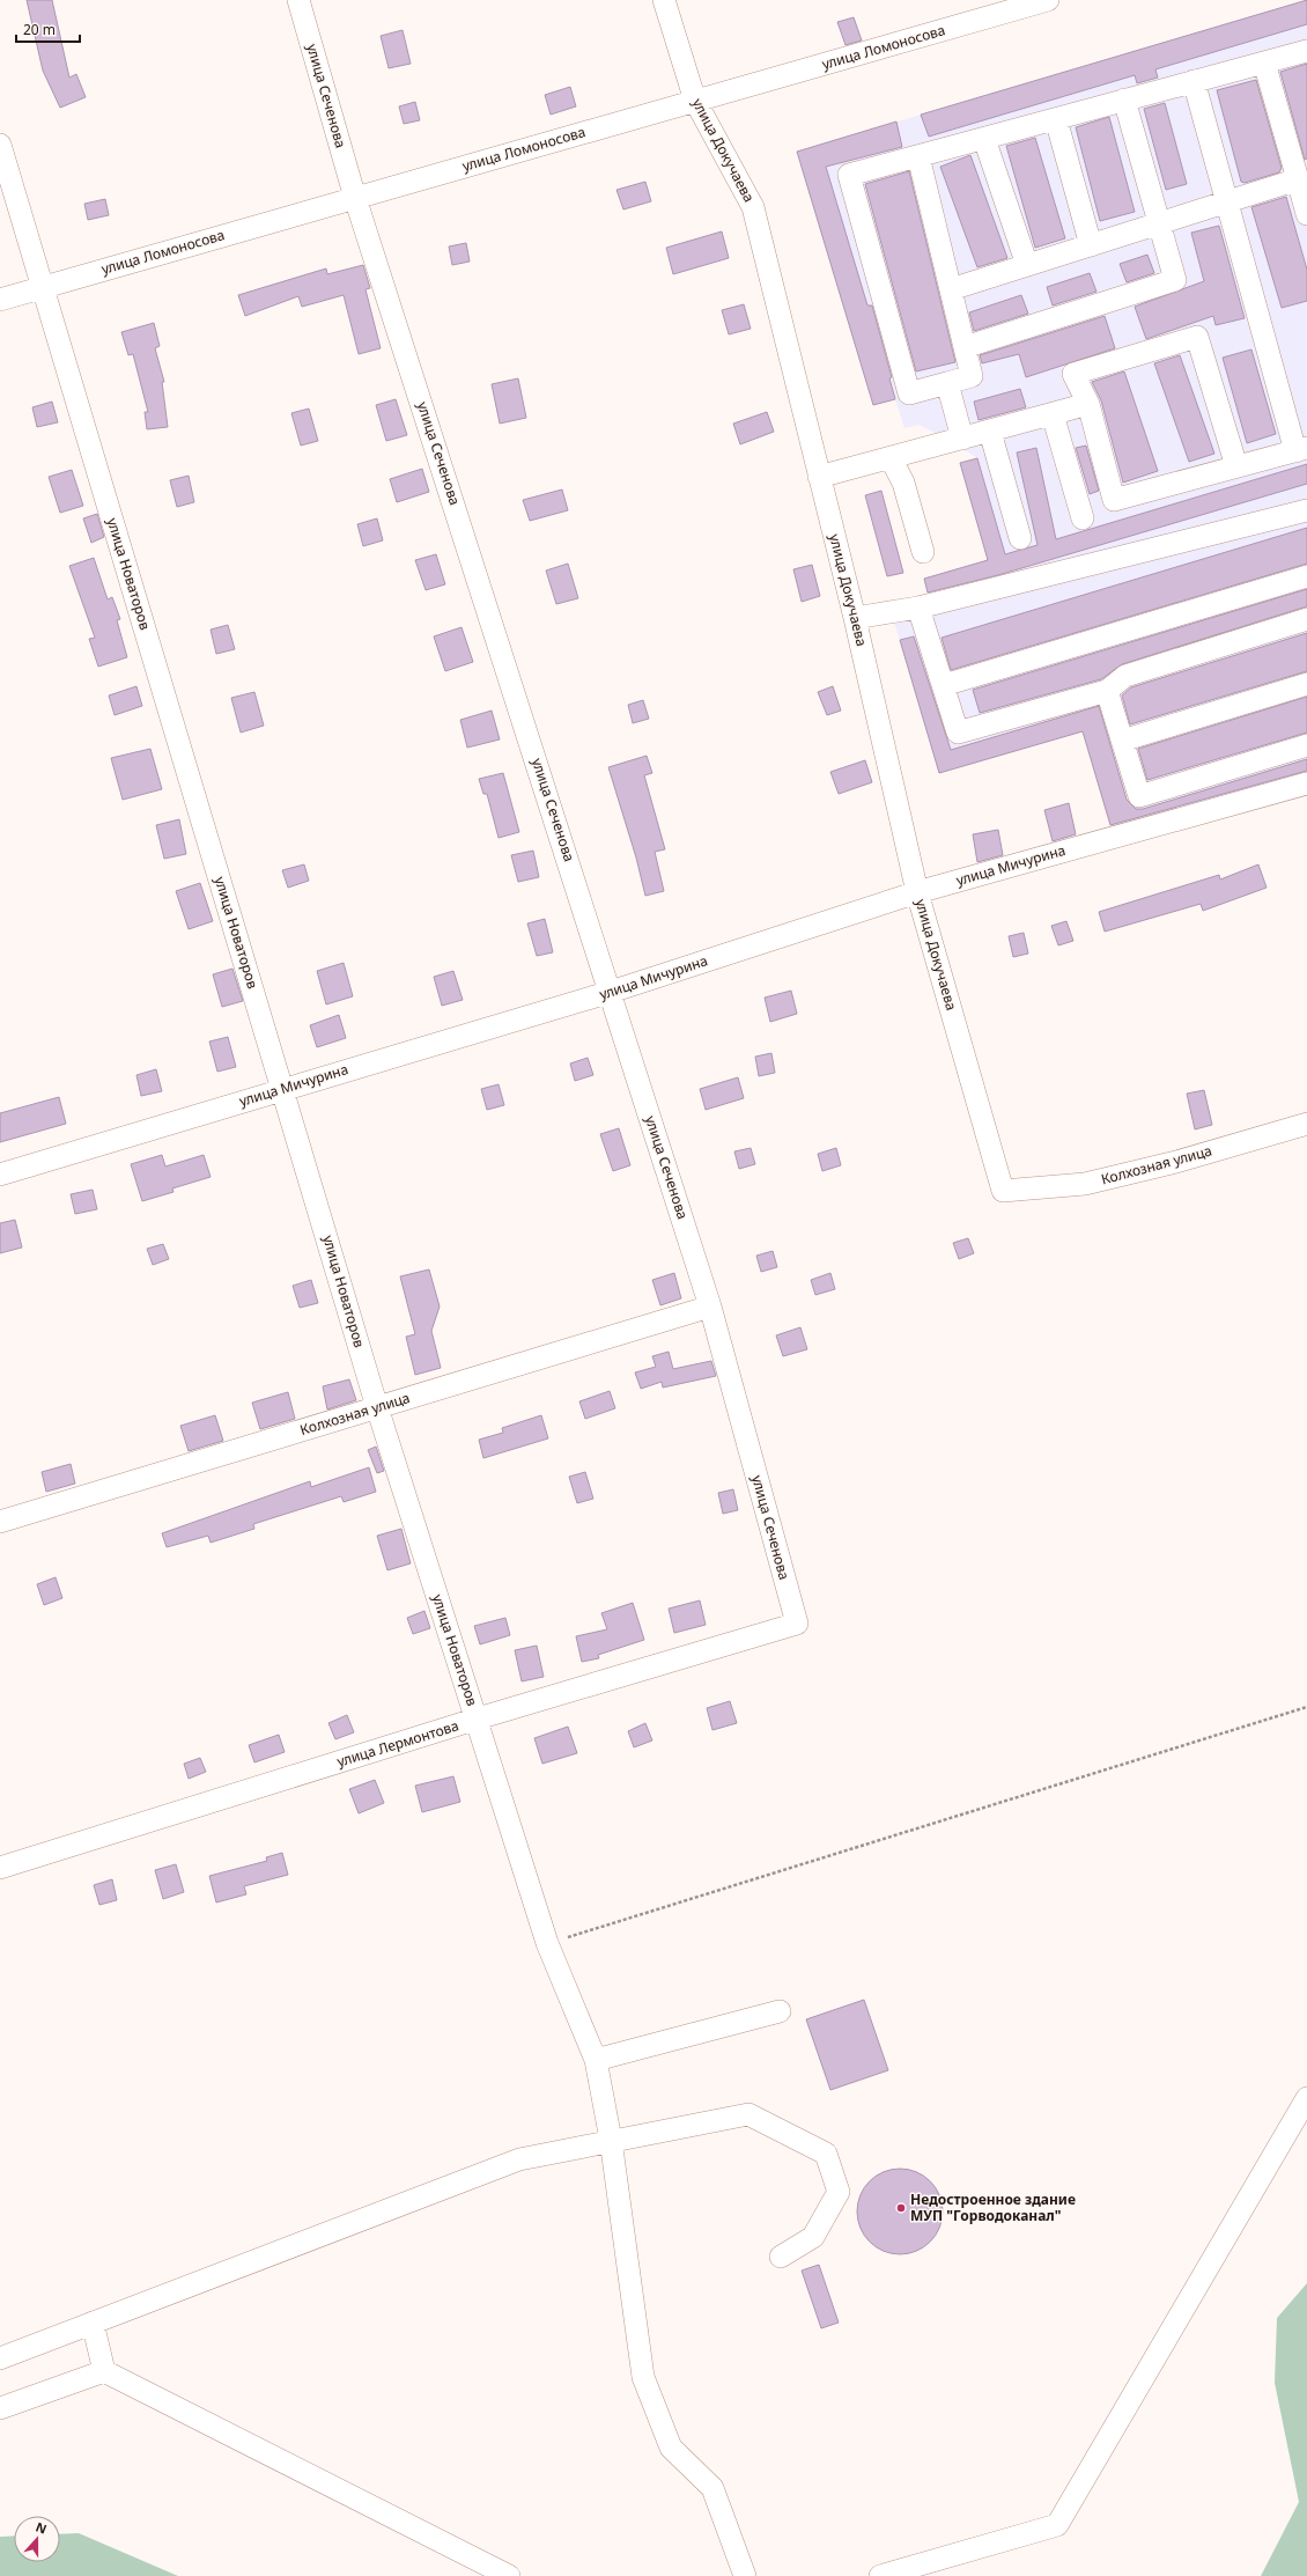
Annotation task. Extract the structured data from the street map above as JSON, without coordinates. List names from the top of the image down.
{
  "streets": {
    "street": [
      "улица Ломоносова",
      "улица Сеченова",
      "улица Докучаева",
      "улица Новаторов",
      "улица Мичурина",
      "Колхозная улица",
      "улица Лермонтова"
    ]
  },
  "crossings": [
    ["улица Ломоносова", "улица Сеченова"],
    ["улица Ломоносова", "улица Докучаева"],
    ["улица Ломоносова", "улица Новаторов"],
    ["улица Сеченова", "улица Мичурина"],
    ["улица Сеченова", "Колхозная улица"],
    ["улица Сеченова", "улица Лермонтова"],
    ["улица Докучаева", "улица Мичурина"],
    ["улица Докучаева", "Колхозная улица"],
    ["улица Новаторов", "улица Мичурина"],
    ["улица Новаторов", "Колхозная улица"],
    ["улица Новаторов", "улица Лермонтова"]
  ],
  "places": ["Недостроенное здание МУП \"Горводоканал\""],
  "scale_bar": "20 m",
  "north": "top"
}
